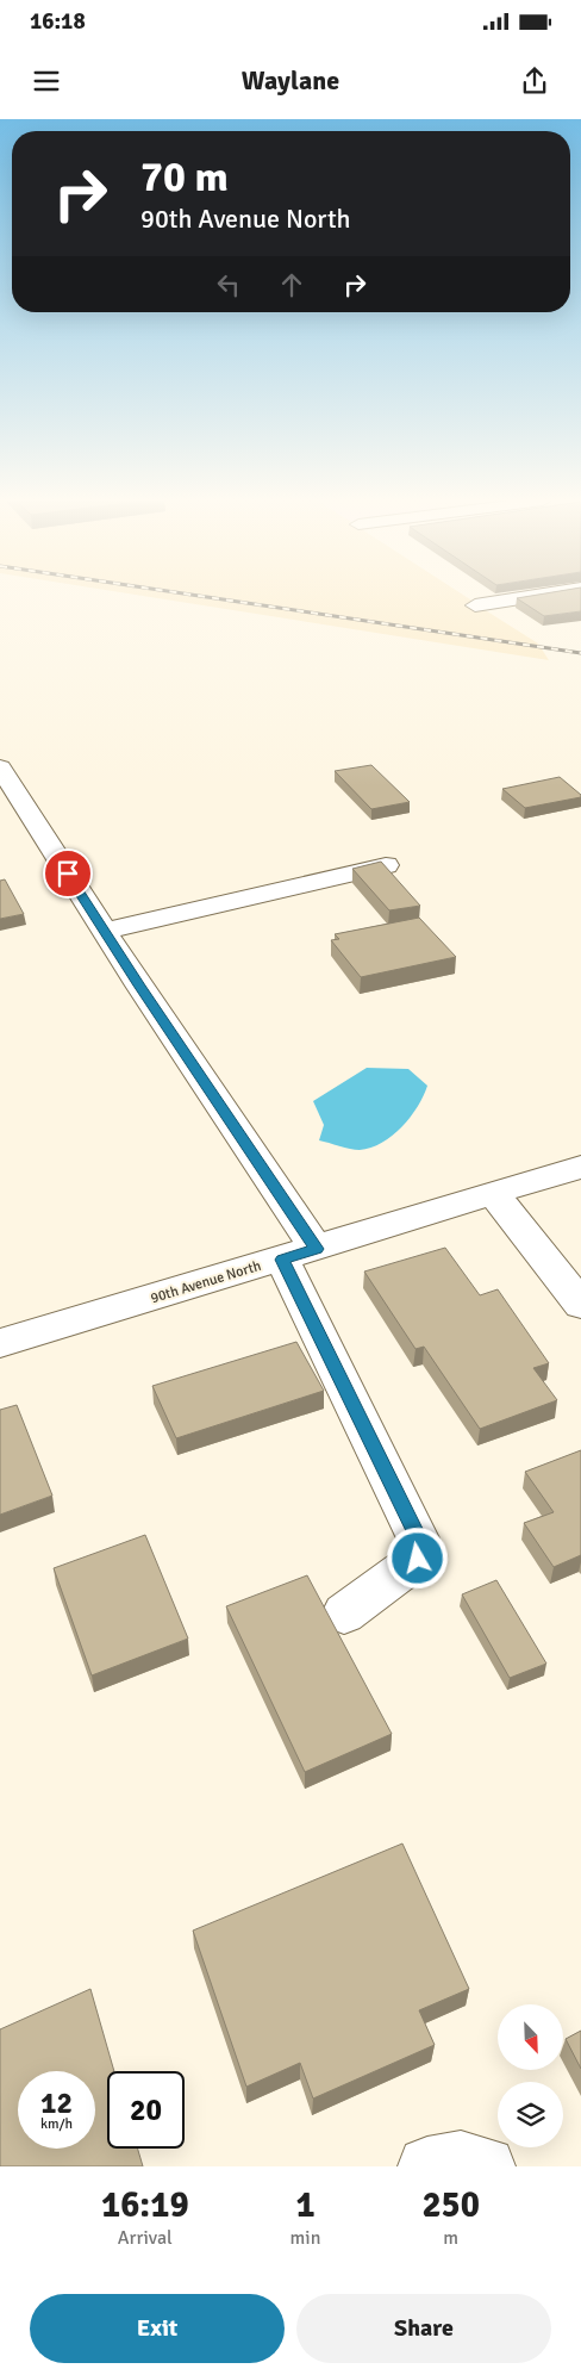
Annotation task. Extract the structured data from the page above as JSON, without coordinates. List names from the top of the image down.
{
  "streets": {
    "street": ["90th Avenue North"]
  },
  "north": "bottom right",
  "page": {
    "status": "16:18",
    "header": "Waylane",
    "turn": ["70 m", "90th Avenue North"],
    "speed": "12 km/h",
    "limit": "20",
    "eta": [
      "16:19",
      "Arrival",
      "1",
      "min",
      "250",
      "m"
    ],
    "buttons": ["Exit", "Share"]
  }
}
